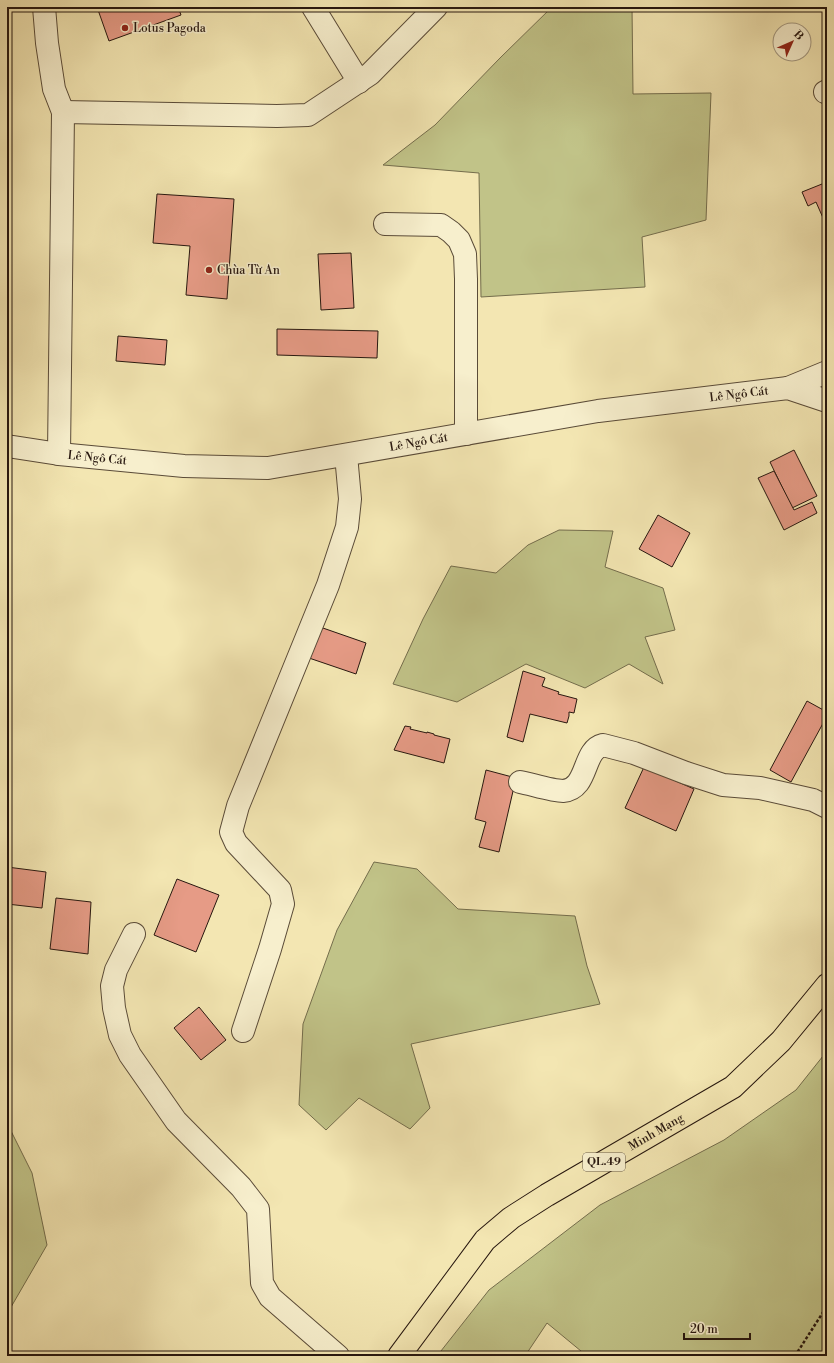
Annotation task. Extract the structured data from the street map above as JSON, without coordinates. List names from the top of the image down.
{
  "streets": {
    "highway": ["Minh Mạng", "QL.49"],
    "street": ["Lê Ngô Cát"]
  },
  "places": ["Lotus Pagoda", "Chùa Từ An"],
  "scale_bar": "20 m",
  "north": "top right"
}
